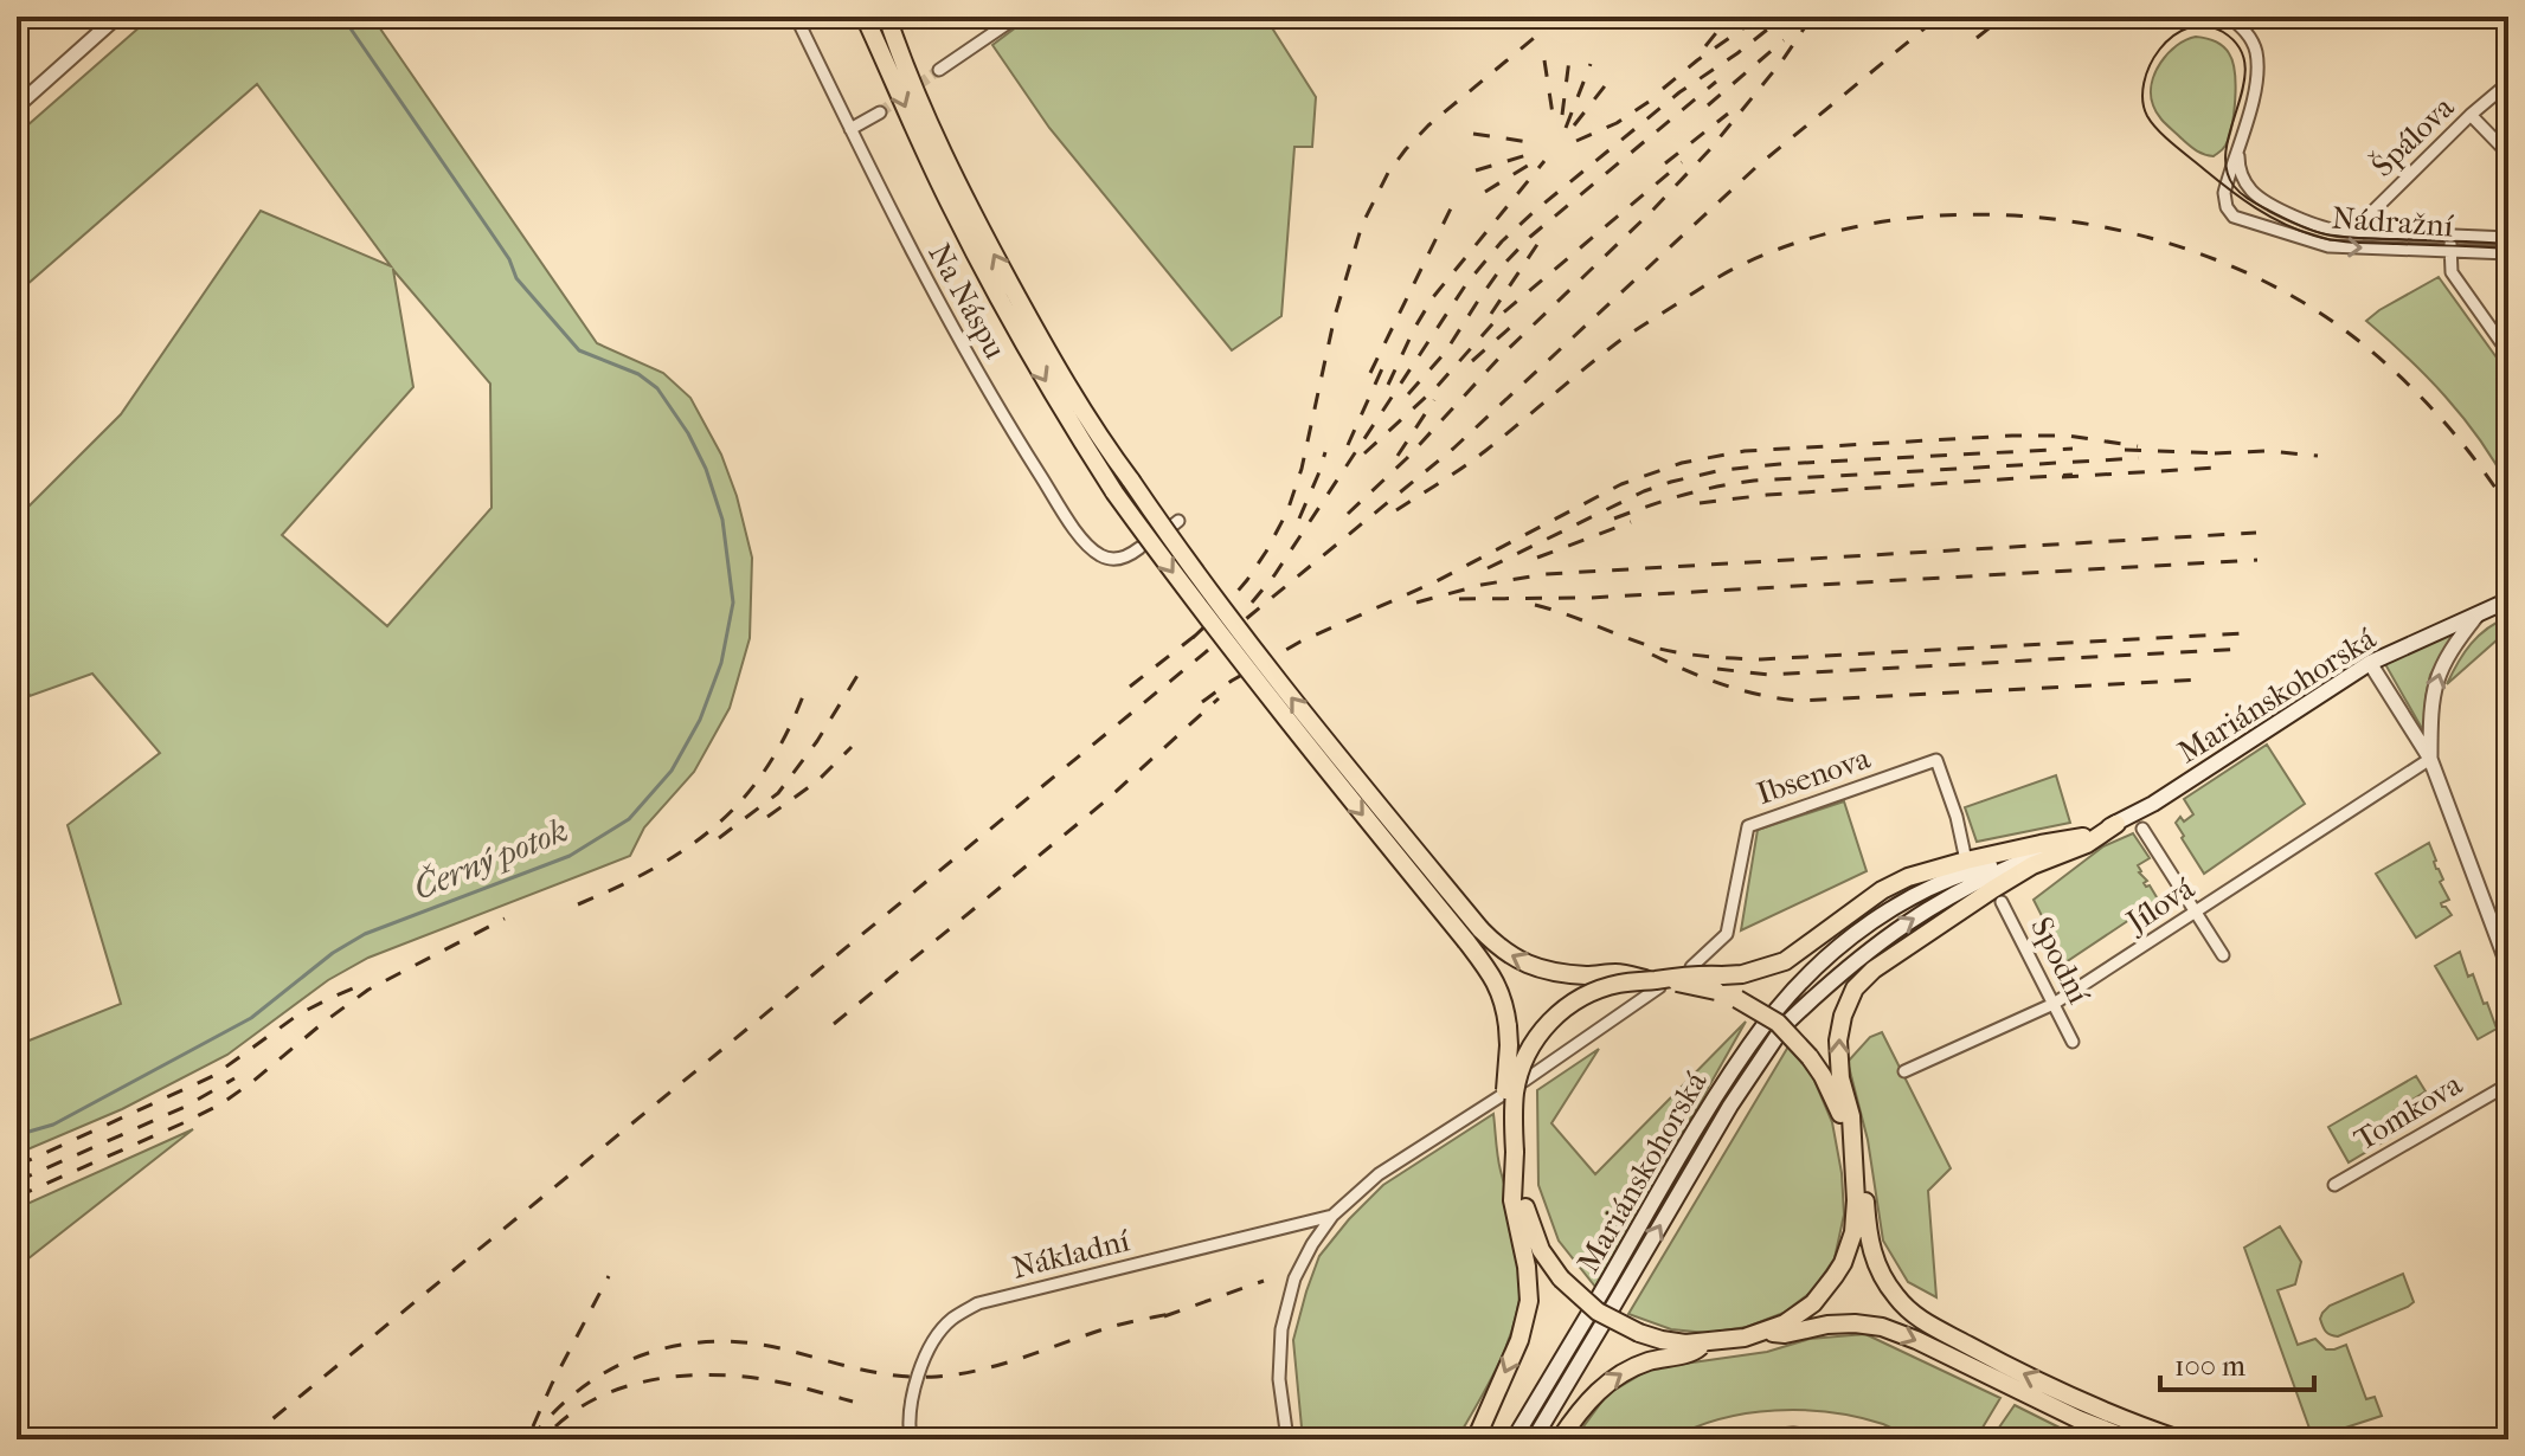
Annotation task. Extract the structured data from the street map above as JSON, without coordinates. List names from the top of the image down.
{
  "streets": {
    "main road": ["Mariánskohorská"],
    "street": [
      "Špálova",
      "Nádražní",
      "Na Náspu",
      "Ibsenova",
      "Jílová",
      "Spodní",
      "Tomkova",
      "Nákladní"
    ]
  },
  "crossings": [
    ["Špálova", "Nádražní"],
    ["Jílová", "Spodní"]
  ],
  "water": ["Černý potok"],
  "scale_bar": "100 m"
}
